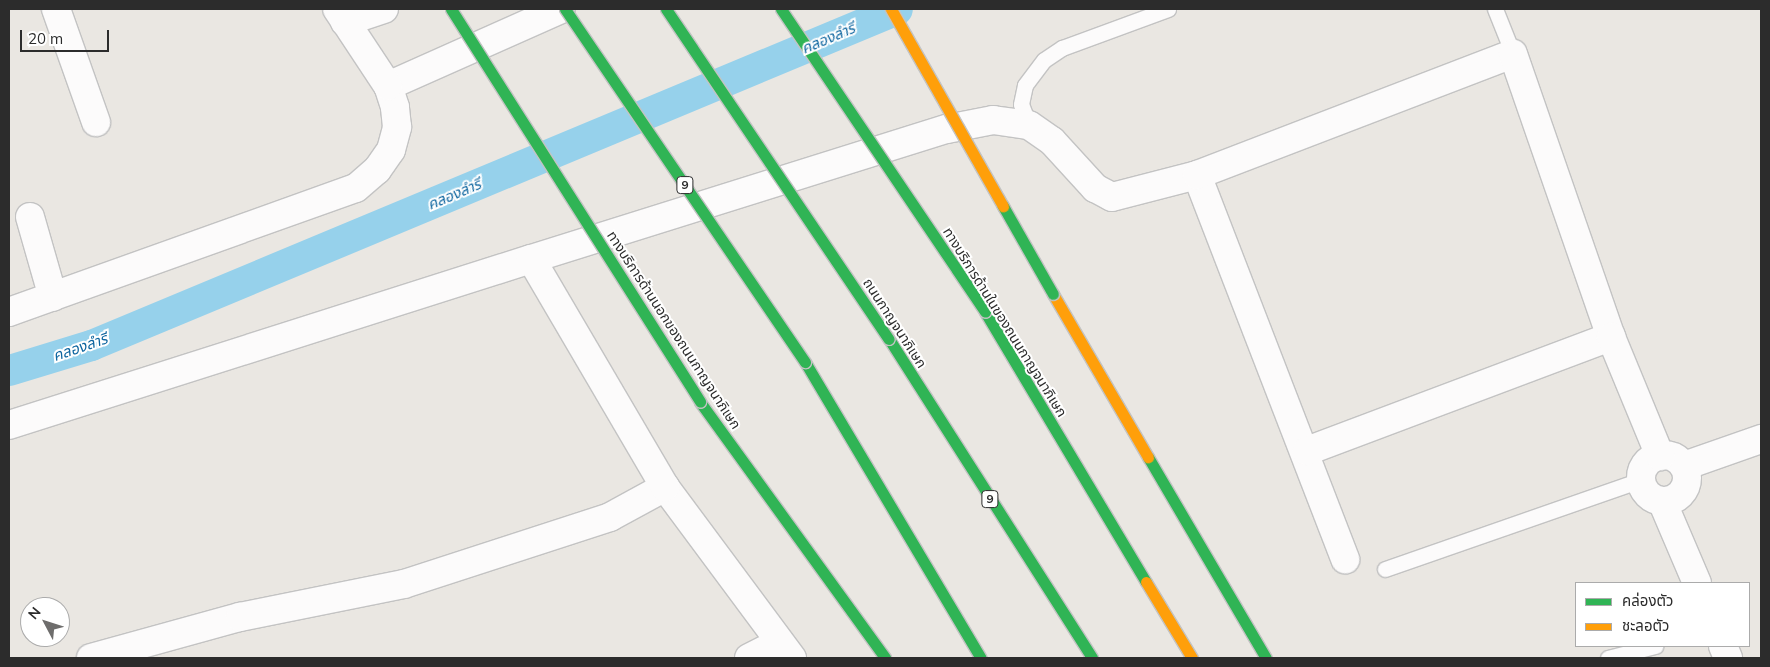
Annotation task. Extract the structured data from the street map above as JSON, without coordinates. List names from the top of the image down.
{
  "streets": {
    "main road": [
      "9",
      "ทางบริการด้านในของถนนกาญจนาภิเษก",
      "ถนนกาญจนาภิเษก",
      "ทางบริการด้านนอกของถนนกาญจนาภิเษก"
    ]
  },
  "water": ["คลองลำรี"],
  "legend": ["คล่องตัว", "ชะลอตัว"],
  "scale_bar": "20 m",
  "north": "top left"
}
